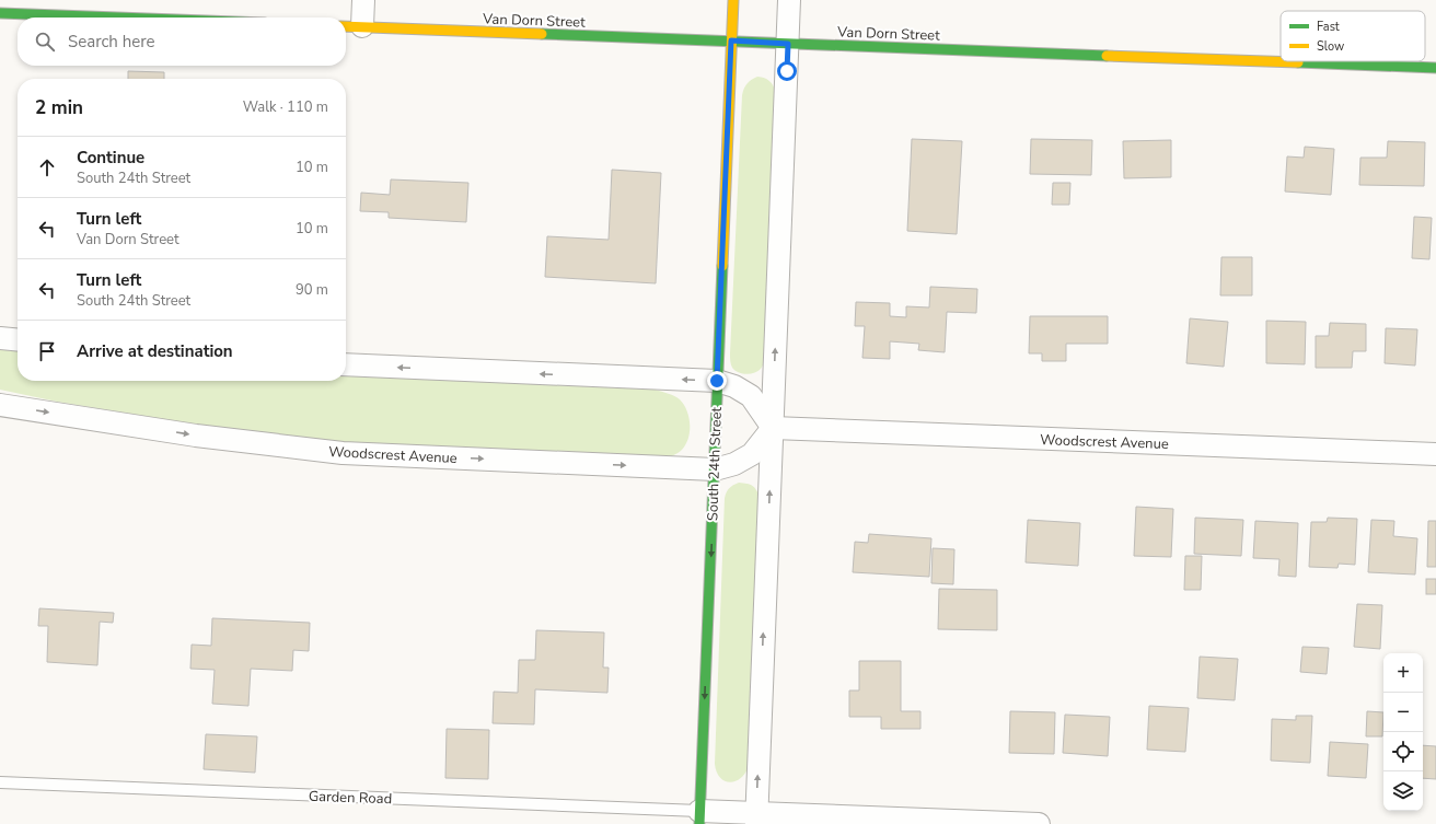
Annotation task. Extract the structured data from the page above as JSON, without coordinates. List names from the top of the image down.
{
  "streets": {
    "main road": ["Van Dorn Street", "South 24th Street"],
    "street": ["Woodscrest Avenue"],
    "lane": ["Garden Road"]
  },
  "crossings": [
    ["Van Dorn Street", "South 24th Street"],
    ["Woodscrest Avenue", "South 24th Street"],
    ["South 24th Street", "Garden Road"]
  ],
  "one_way": ["South 24th Street"],
  "legend": ["Fast", "Slow"],
  "page": {
    "search": "Search here",
    "heading": ["2 min", "Walk · 110 m"],
    "list": [
      ["Continue", "South 24th Street", "10 m"],
      ["Turn left", "Van Dorn Street", "10 m"],
      ["Turn left", "South 24th Street", "90 m"],
      "Arrive at destination"
    ],
    "map_buttons": ["+", "−"]
  }
}
